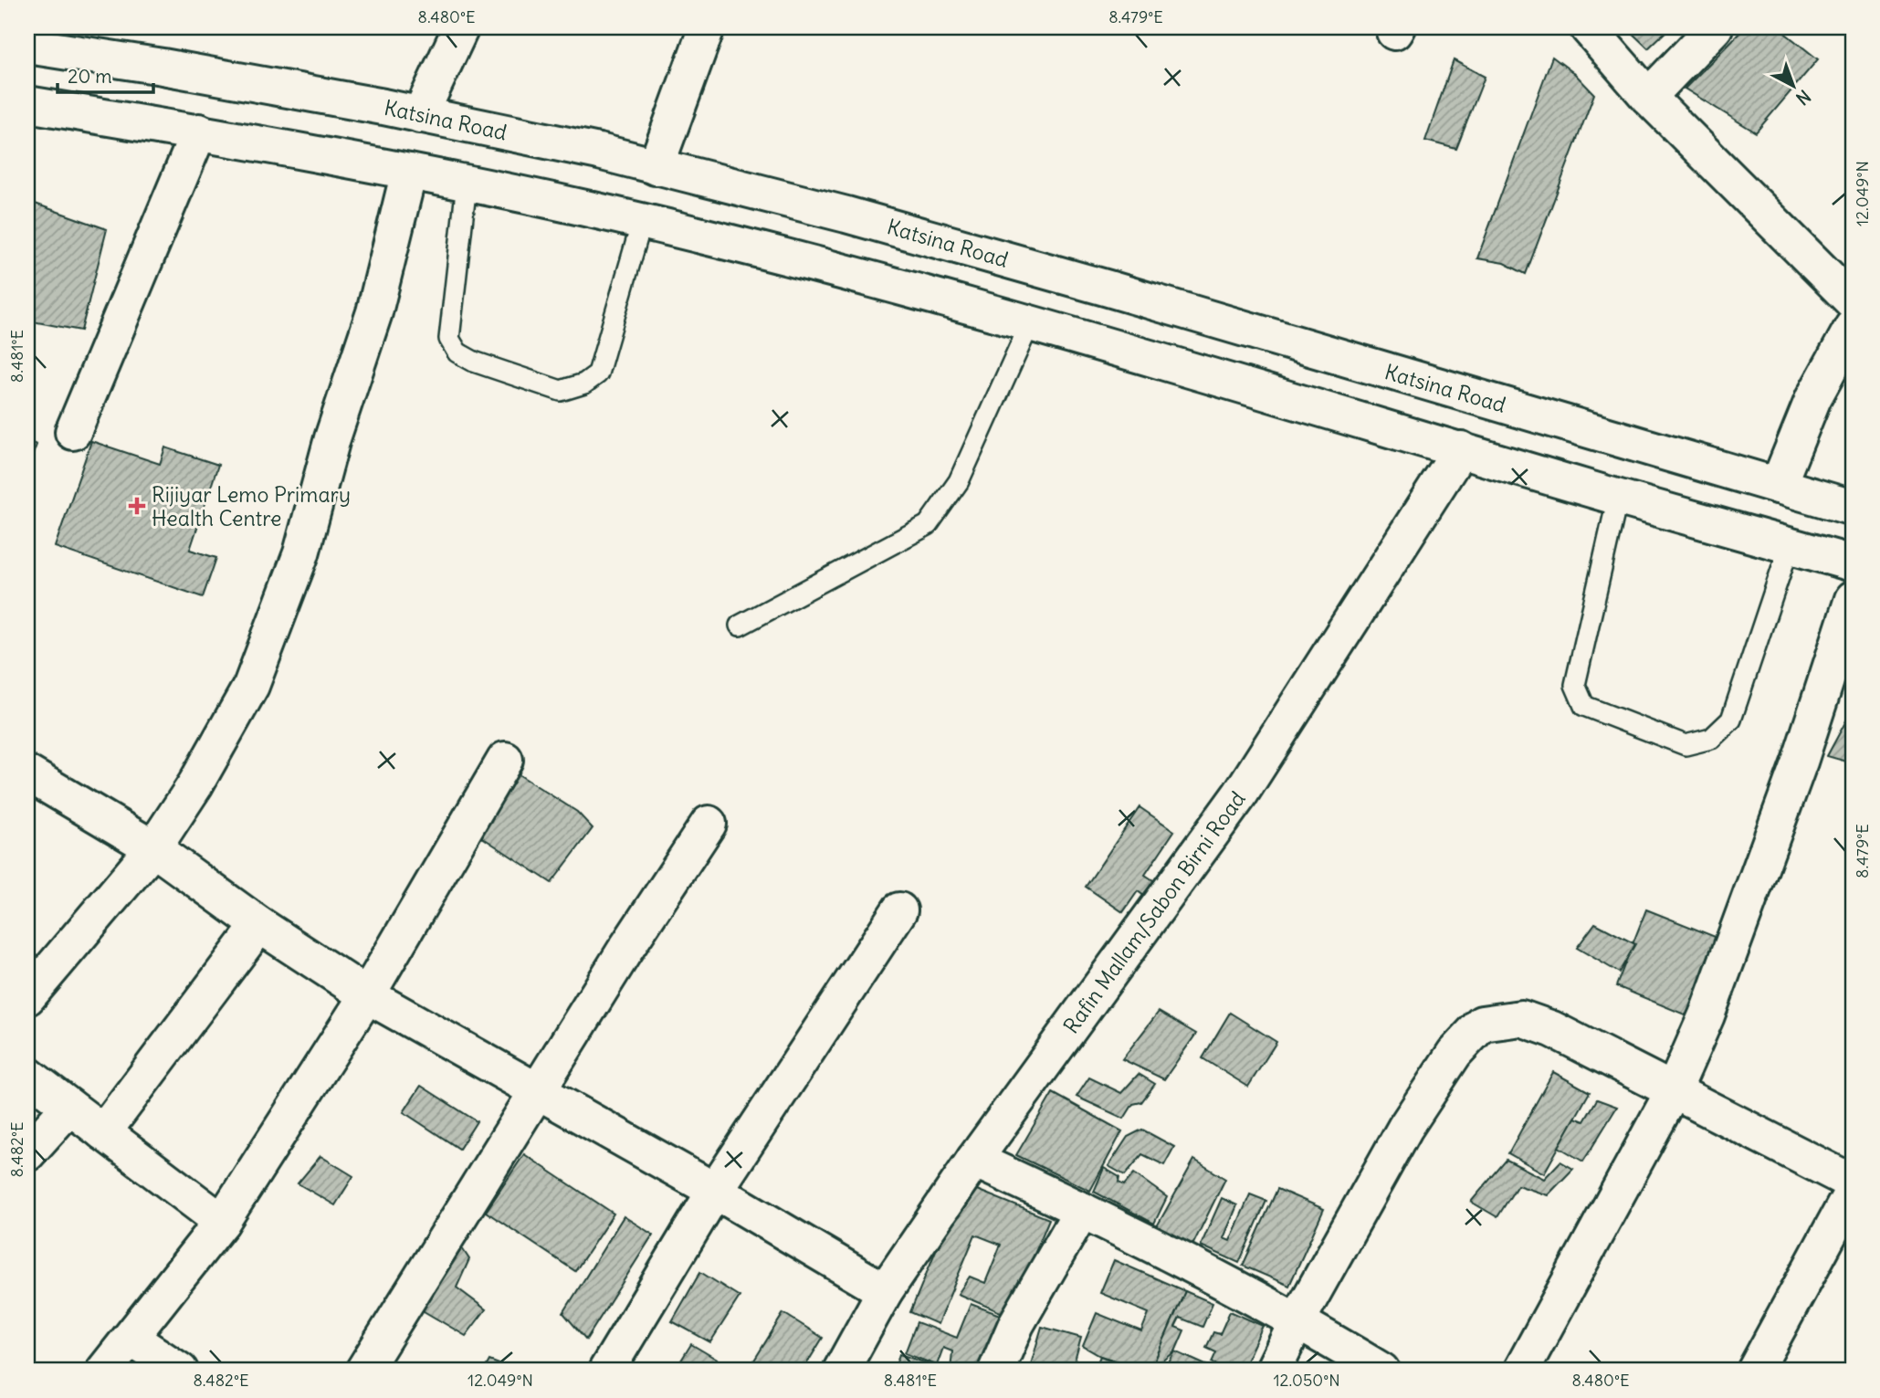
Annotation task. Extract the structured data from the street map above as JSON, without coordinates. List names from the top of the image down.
{
  "streets": {
    "main road": ["Katsina Road", "Rafin Mallam/Sabon Birni Road"]
  },
  "places": {
    "health": ["Rijiyar Lemo Primary Health Centre"]
  },
  "scale_bar": "20 m",
  "north": "bottom right",
  "coordinates": [
    "8.480°E",
    "8.479°E",
    "12.049°N",
    "8.481°E",
    "8.482°E",
    "12.050°N"
  ]
}
